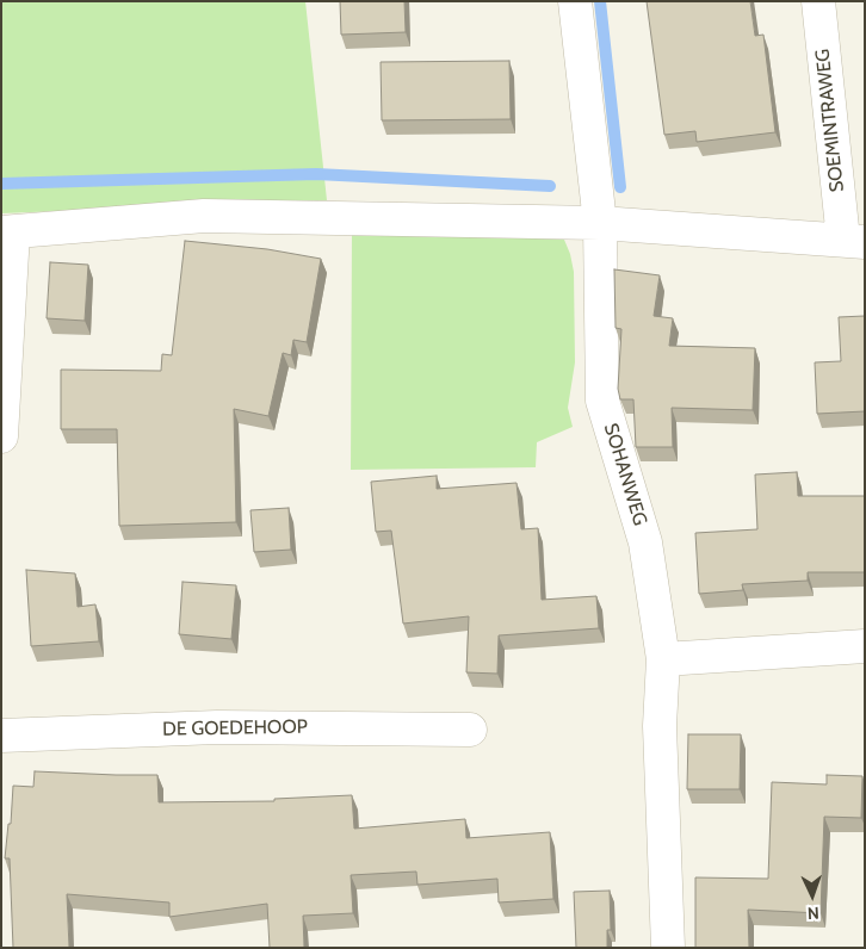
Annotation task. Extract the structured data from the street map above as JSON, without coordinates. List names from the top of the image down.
{
  "streets": {
    "street": ["SOEMINTRAWEG", "SOHANWEG", "DE GOEDEHOOP"]
  },
  "north": "bottom"
}
